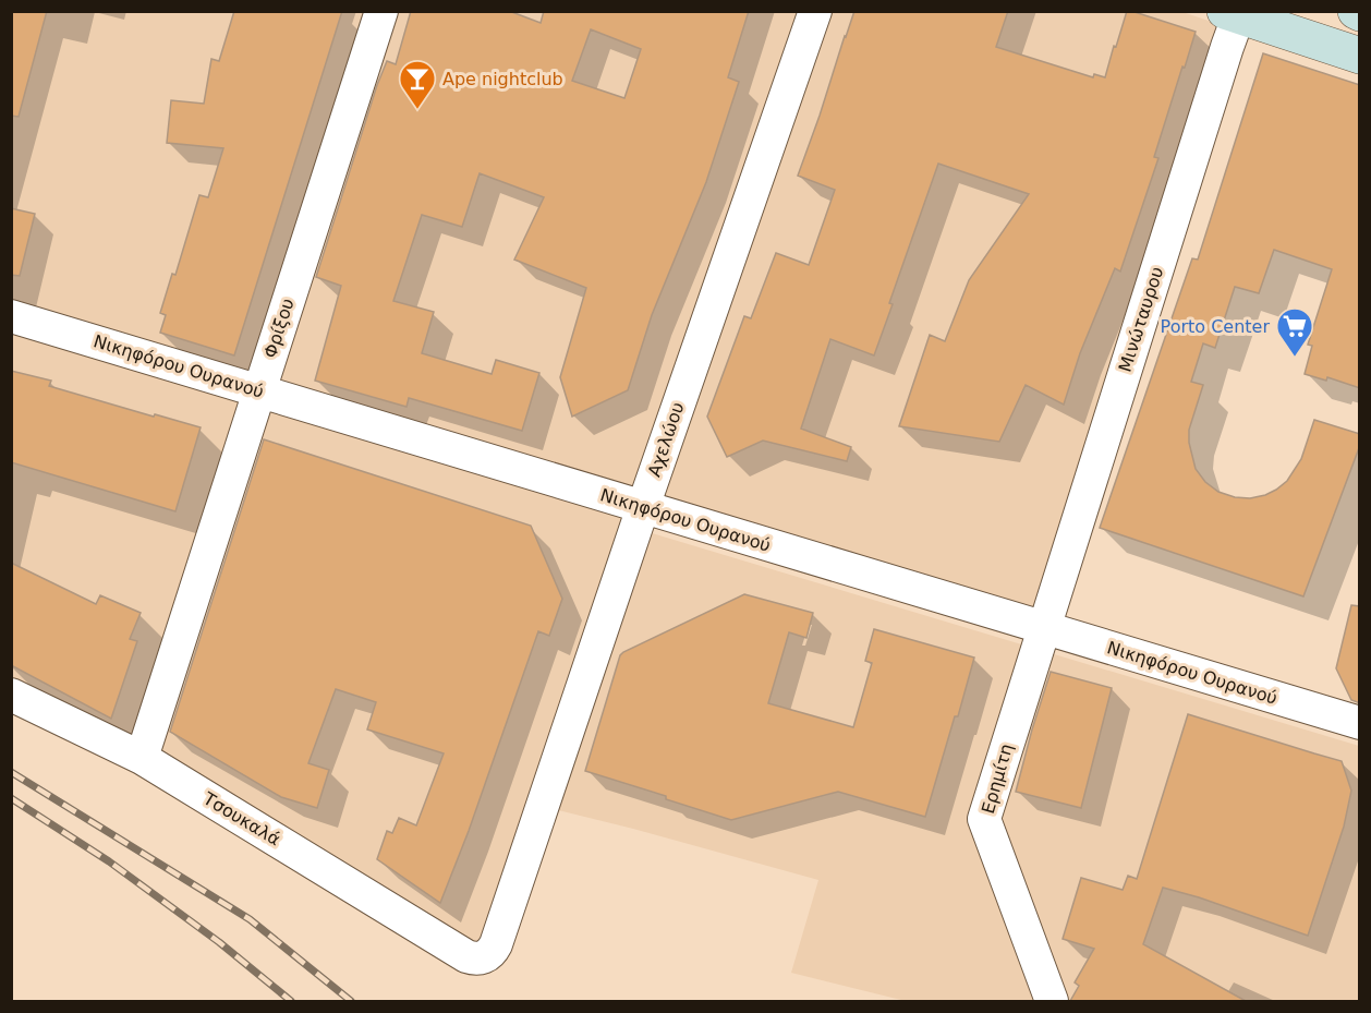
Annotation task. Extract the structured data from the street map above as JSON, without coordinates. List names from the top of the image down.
{
  "streets": {
    "street": [
      "Μινώταυρου",
      "Φρίξου",
      "Νικηφόρου Ουρανού",
      "Αχελώου",
      "Ερημίτη",
      "Τσουκαλά"
    ]
  },
  "crossings": [
    ["Μινώταυρου", "Νικηφόρου Ουρανού"],
    ["Μινώταυρου", "Ερημίτη"],
    ["Φρίξου", "Νικηφόρου Ουρανού"],
    ["Φρίξου", "Τσουκαλά"],
    ["Νικηφόρου Ουρανού", "Αχελώου"],
    ["Νικηφόρου Ουρανού", "Ερημίτη"],
    ["Αχελώου", "Τσουκαλά"]
  ],
  "places": {
    "bar": ["Ape nightclub"],
    "supermarket": ["Porto Center"]
  }
}
